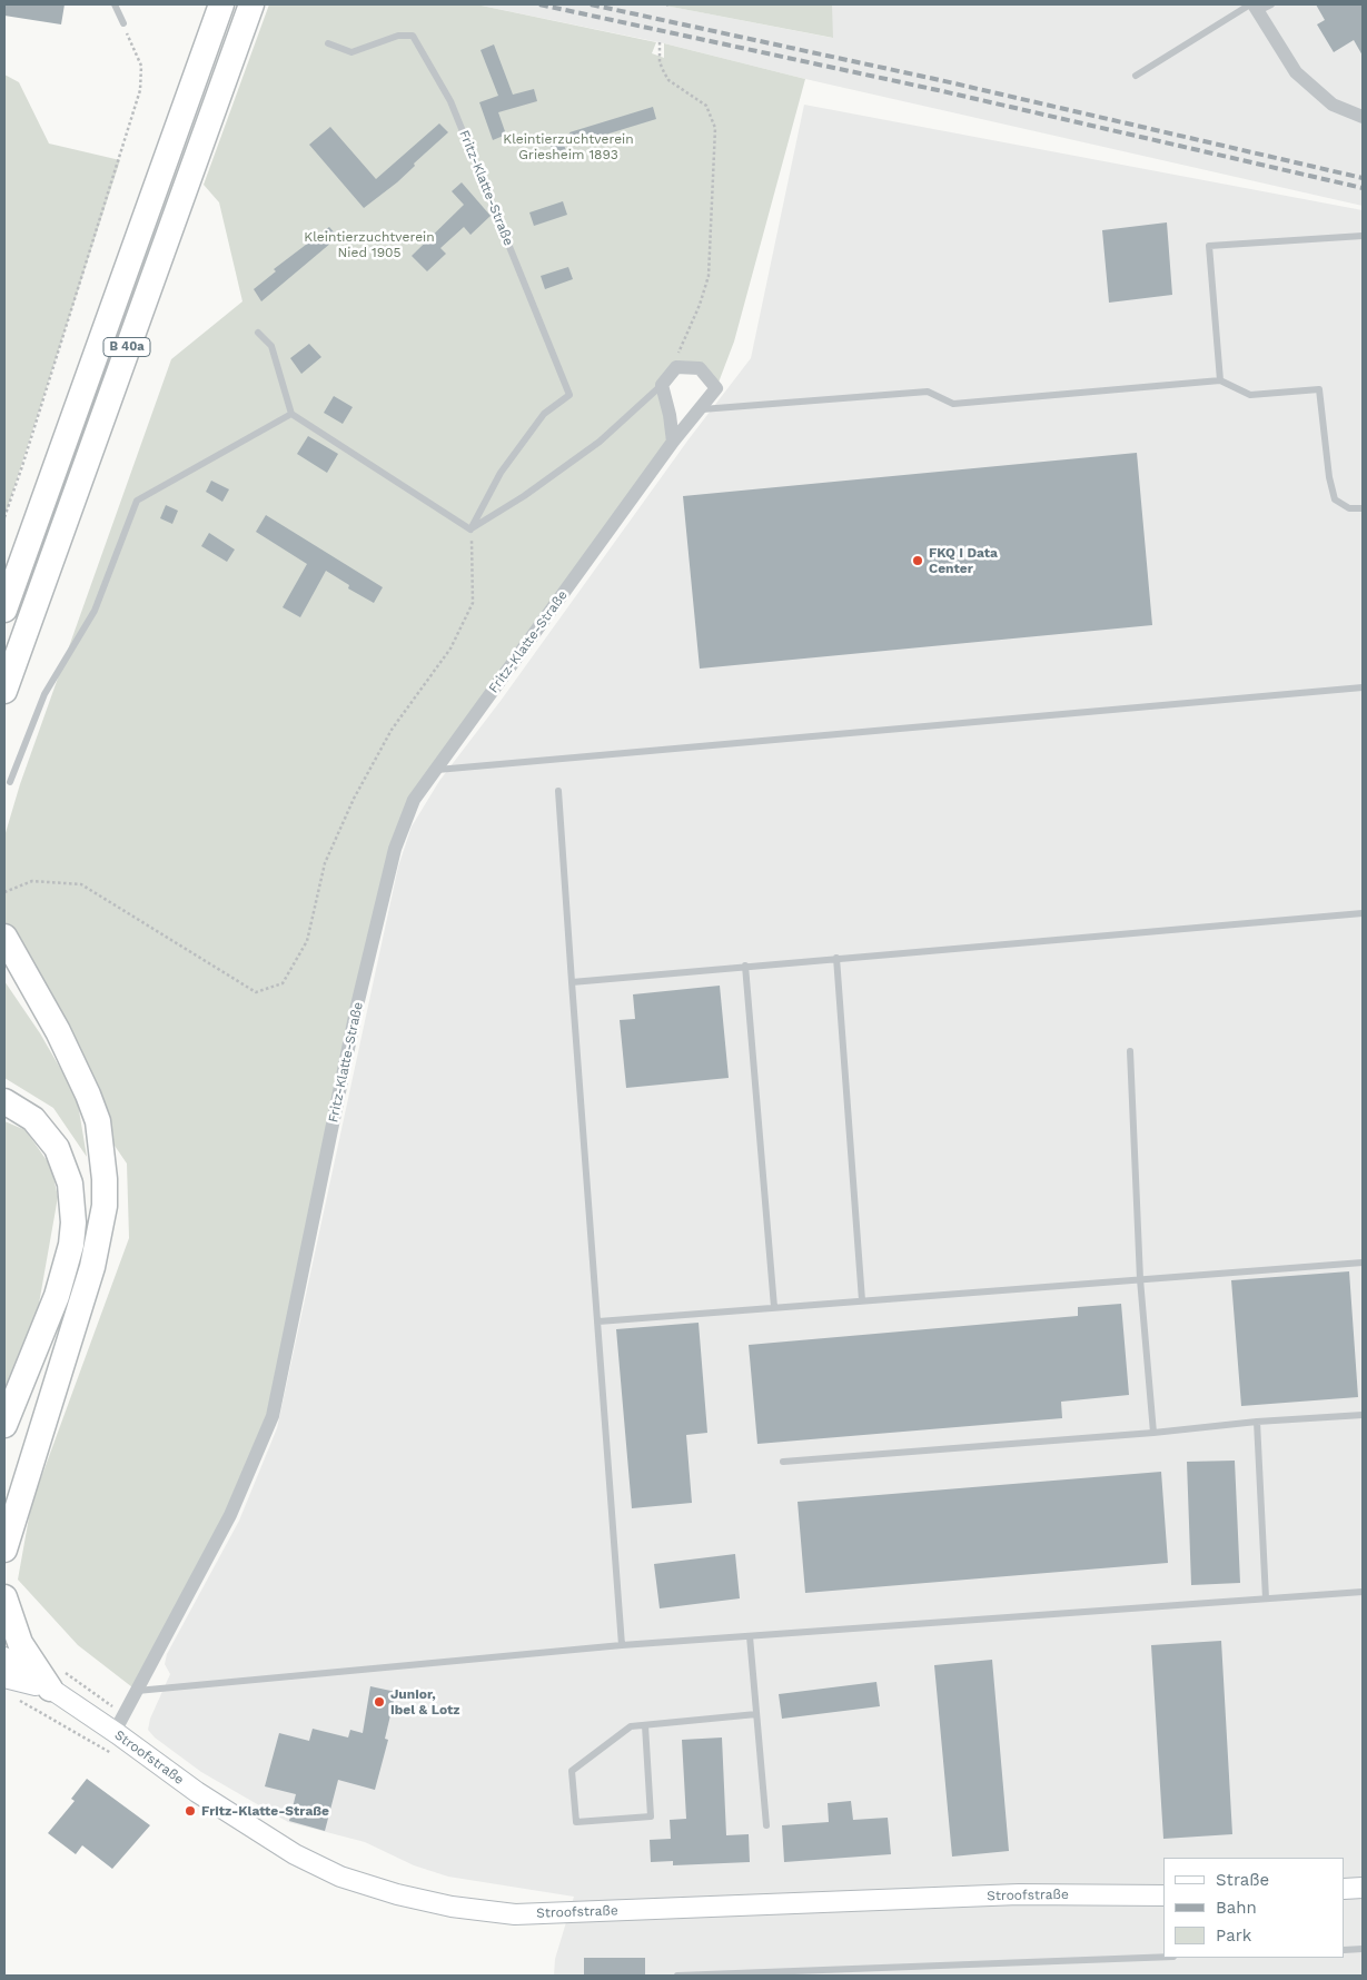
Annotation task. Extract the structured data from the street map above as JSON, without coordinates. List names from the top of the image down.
{
  "streets": {
    "highway": ["B 40a"],
    "street": ["Fritz-Klatte-Straße", "Stroofstraße"]
  },
  "crossings": [
    ["Fritz-Klatte-Straße", "Stroofstraße"]
  ],
  "parks": ["Kleintierzuchtverein Griesheim 1893", "Kleintierzuchtverein Nied 1905"],
  "places": ["FKQ I Data Center", "Junior, Ibel & Lotz", "Fritz-Klatte-Straße"],
  "legend": ["Straße", "Bahn", "Park"]
}
